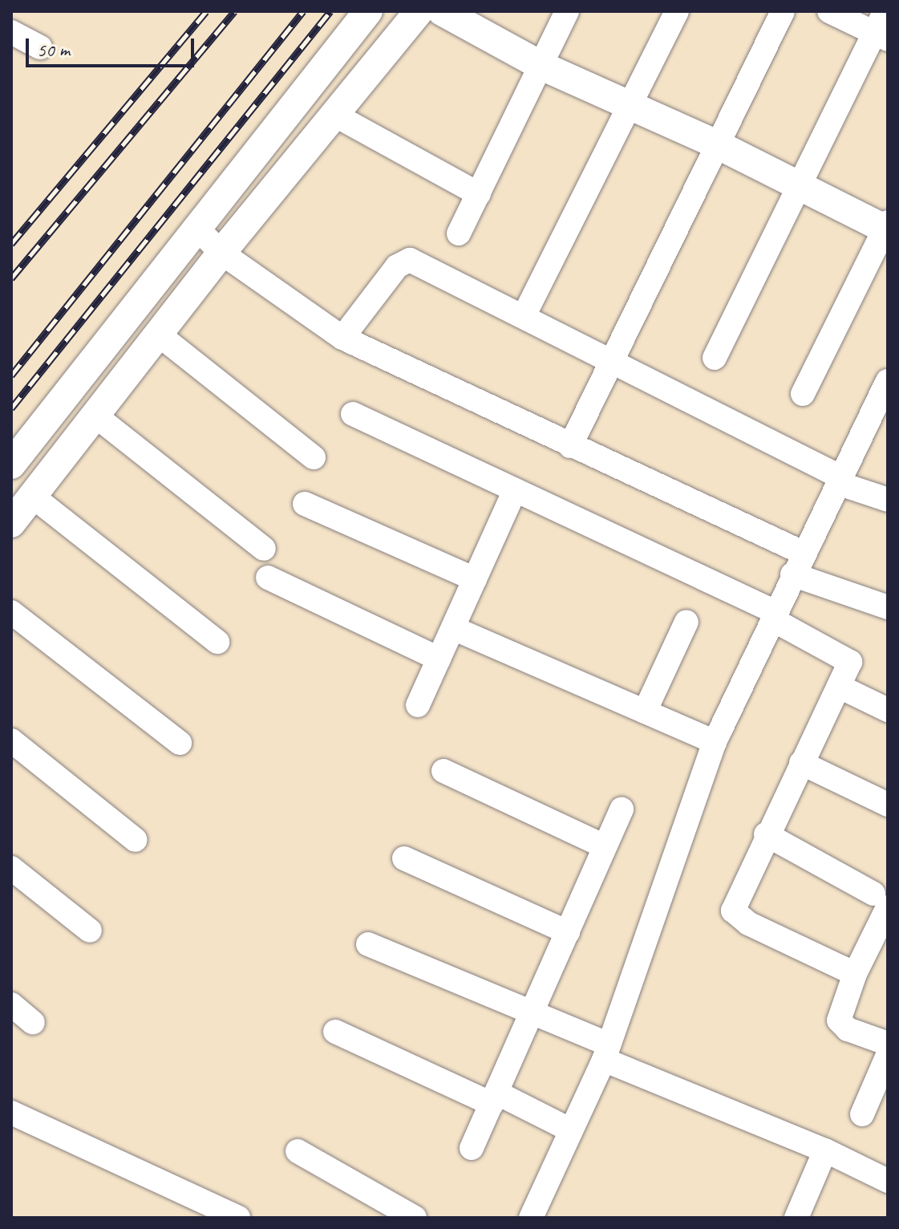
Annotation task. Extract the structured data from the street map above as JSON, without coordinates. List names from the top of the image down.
{
  "scale_bar": "50 m"
}
